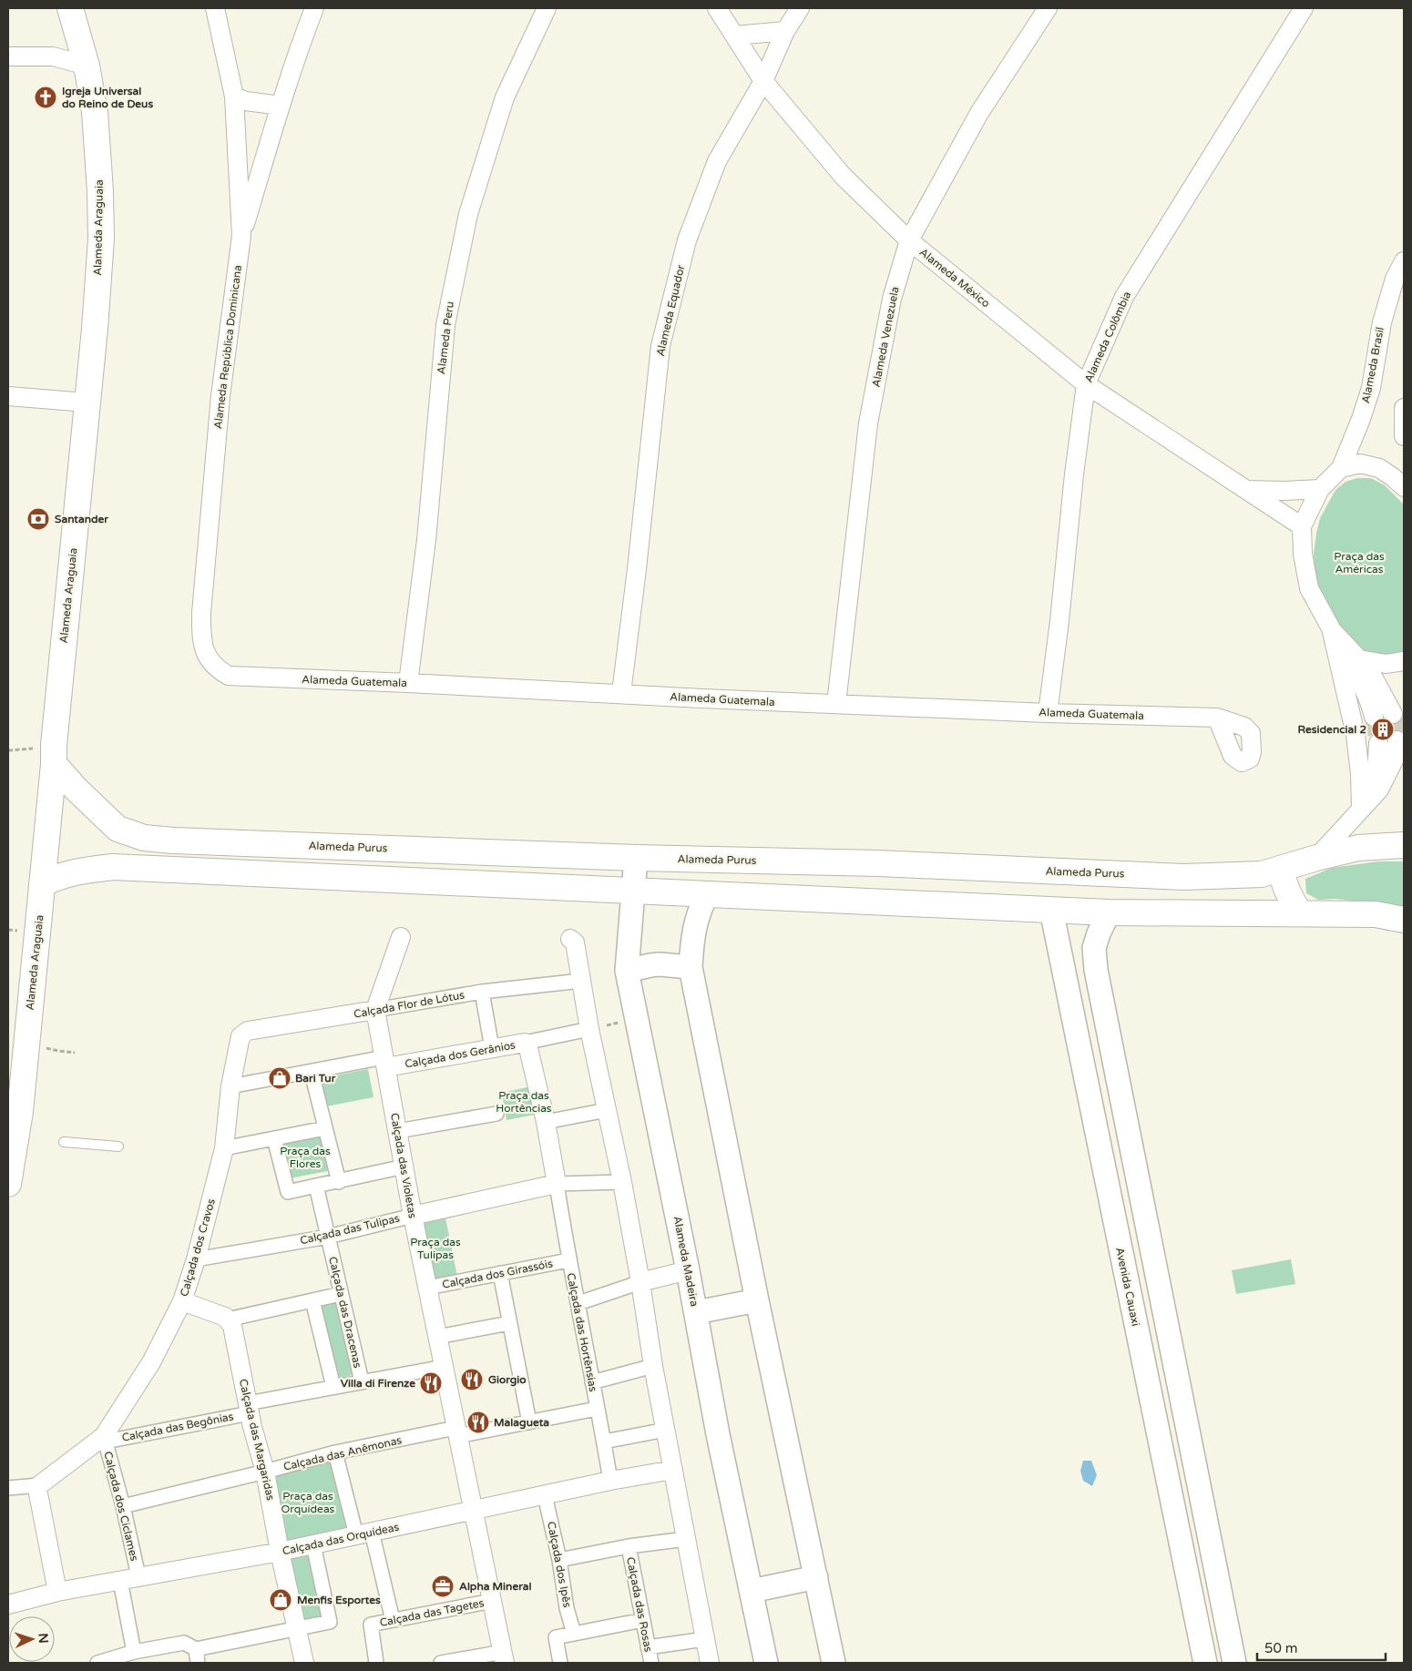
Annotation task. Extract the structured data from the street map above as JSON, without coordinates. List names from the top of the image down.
{
  "streets": {
    "main road": ["Alameda Araguaia", "Alameda Purus"],
    "street": [
      "Alameda México",
      "Alameda Equador",
      "Alameda Venezuela",
      "Alameda Colômbia",
      "Alameda Peru",
      "Alameda República Dominicana",
      "Alameda Brasil",
      "Alameda Guatemala",
      "Calçada Flor de Lótus",
      "Calçada dos Gerânios",
      "Calçada das Violetas",
      "Calçada das Tulipas",
      "Calçada dos Cravos",
      "Alameda Madeira",
      "Calçada dos Girassóis",
      "Avenida Cauaxi",
      "Calçada das Dracenas",
      "Calçada das Hortênsias",
      "Calçada das Begônias",
      "Calçada das Margaridas",
      "Calçada das Anêmonas",
      "Calçada dos Ciclames",
      "Calçada das Orquídeas",
      "Calçada dos Ipês",
      "Calçada das Rosas",
      "Calçada das Tagetes"
    ]
  },
  "crossings": [
    ["Alameda Araguaia", "Alameda Purus"],
    ["Alameda México", "Alameda Equador"],
    ["Alameda México", "Alameda Venezuela"],
    ["Alameda México", "Alameda Colômbia"],
    ["Alameda Equador", "Alameda Guatemala"],
    ["Alameda Venezuela", "Alameda Guatemala"],
    ["Alameda Colômbia", "Alameda Guatemala"],
    ["Alameda Peru", "Alameda Guatemala"],
    ["Alameda República Dominicana", "Alameda Guatemala"],
    ["Alameda Purus", "Alameda Madeira"],
    ["Calçada Flor de Lótus", "Calçada das Violetas"],
    ["Calçada Flor de Lótus", "Calçada dos Cravos"],
    ["Calçada dos Gerânios", "Calçada das Violetas"],
    ["Calçada dos Gerânios", "Calçada das Tulipas"],
    ["Calçada dos Gerânios", "Calçada dos Cravos"],
    ["Calçada dos Gerânios", "Calçada das Hortênsias"],
    ["Calçada das Violetas", "Calçada das Tulipas"],
    ["Calçada das Violetas", "Calçada dos Girassóis"],
    ["Calçada das Violetas", "Calçada das Begônias"],
    ["Calçada das Violetas", "Calçada das Anêmonas"],
    ["Calçada das Violetas", "Calçada das Orquídeas"],
    ["Calçada das Violetas", "Calçada das Tagetes"],
    ["Calçada das Tulipas", "Calçada dos Cravos"],
    ["Calçada das Tulipas", "Calçada das Dracenas"],
    ["Calçada das Tulipas", "Calçada das Hortênsias"],
    ["Calçada dos Cravos", "Calçada das Begônias"],
    ["Calçada dos Cravos", "Calçada dos Ciclames"],
    ["Calçada dos Girassóis", "Calçada das Hortênsias"],
    ["Calçada das Dracenas", "Calçada das Begônias"],
    ["Calçada das Hortênsias", "Calçada das Anêmonas"],
    ["Calçada das Hortênsias", "Calçada das Orquídeas"],
    ["Calçada das Begônias", "Calçada das Margaridas"],
    ["Calçada das Begônias", "Calçada dos Ciclames"],
    ["Calçada das Margaridas", "Calçada das Anêmonas"],
    ["Calçada das Margaridas", "Calçada das Orquídeas"],
    ["Calçada das Anêmonas", "Calçada dos Ciclames"],
    ["Calçada dos Ciclames", "Calçada das Orquídeas"],
    ["Calçada das Orquídeas", "Calçada dos Ipês"]
  ],
  "parks": [
    "Praça das Américas",
    "Praça das Hortências",
    "Praça das Flores",
    "Praça das Tulipas",
    "Praça das Orquídeas"
  ],
  "places": {
    "church": ["Igreja Universal do Reino de Deus"],
    "bank": ["Santander"],
    "building": ["Residencial 2"],
    "shop": ["Bari Tur", "Menfis Esportes"],
    "restaurant": ["Giorgio", "Villa di Firenze", "Malagueta"],
    "office": ["Alpha Mineral"]
  },
  "scale_bar": "50 m",
  "north": "right"
}
